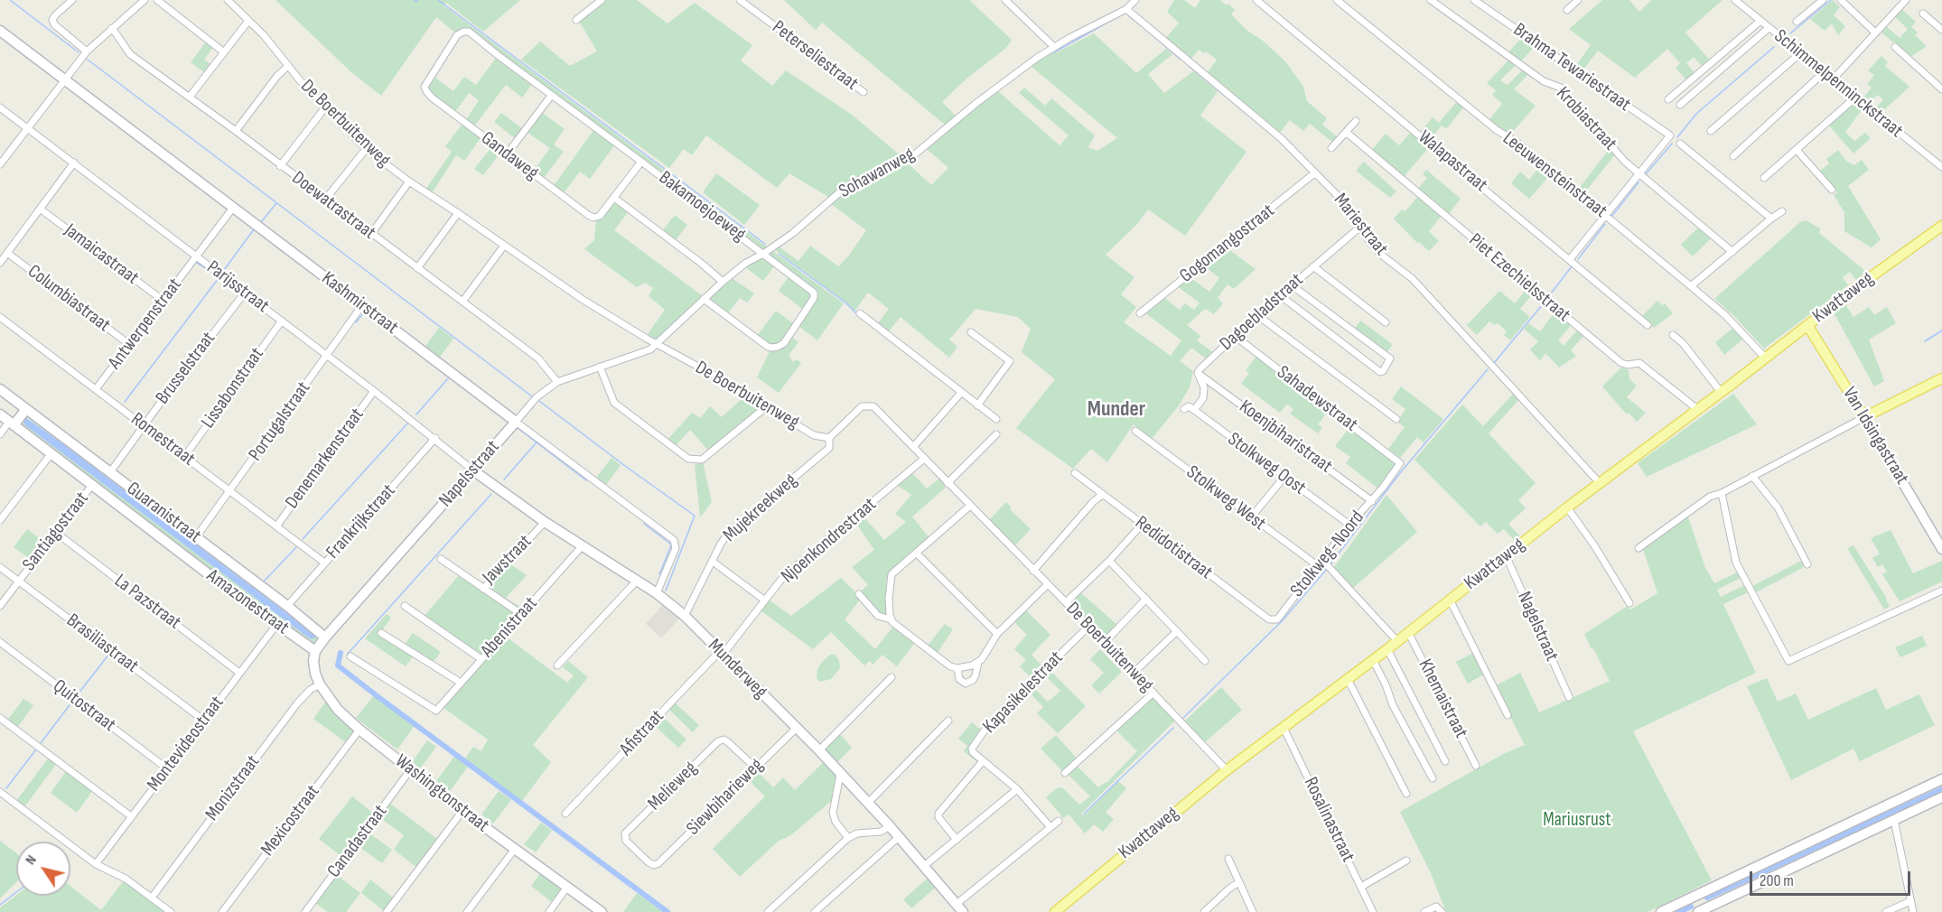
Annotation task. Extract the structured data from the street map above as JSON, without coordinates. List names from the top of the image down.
{
  "streets": {
    "main road": ["Kwattaweg", "Van Idsingastraat"],
    "street": [
      "Peterseliestraat",
      "Brahma Tewariestraat",
      "Schimmelpenninckstraat",
      "Krobiastraat",
      "De Boerbuitenweg",
      "Gandaweg",
      "Walapastraat",
      "Sohawanweg",
      "Leeuwensteinstraat",
      "Doewatrastraat",
      "Bakamoejoeweg",
      "Mariestraat",
      "Gogomangostraat",
      "Jamaicastraat",
      "Piet Ezechielsstraat",
      "Parijsstraat",
      "Columbiastraat",
      "Kashmirstraat",
      "Dagoebladstraat",
      "Antwerpenstraat",
      "Brusselstraat",
      "Lissabonstraat",
      "Sahadewstraat",
      "Portugalstraat",
      "Koenjbiharistraat",
      "Romestraat",
      "Denemarkenstraat",
      "Stolkweg Oost",
      "Napelsstraat",
      "Stolkweg West",
      "Mujekreekweg",
      "Guaranistraat",
      "Frankrijkstraat",
      "Santiagostraat",
      "Njoenkondrestraat",
      "Redidotistraat",
      "Stolkweg-Noord",
      "Jawstraat",
      "La Pazstraat",
      "Amazonestraat",
      "Nagelstraat",
      "Abenistraat",
      "Brasiliastraat",
      "Munderweg",
      "Kapasikelestraat",
      "Khemaistraat",
      "Quitostraat",
      "Afistraat",
      "Montevideostraat",
      "Melieweg",
      "Monizstraat",
      "Washingtonstraat",
      "Siewbiharieweg",
      "Rosalinastraat",
      "Mexicostraat",
      "Canadastraat"
    ]
  },
  "crossings": [
    ["Brahma Tewariestraat", "Krobiastraat"],
    ["De Boerbuitenweg", "Sohawanweg"],
    ["De Boerbuitenweg", "Kwattaweg"],
    ["De Boerbuitenweg", "Napelsstraat"],
    ["De Boerbuitenweg", "Mujekreekweg"],
    ["De Boerbuitenweg", "Njoenkondrestraat"],
    ["De Boerbuitenweg", "Kapasikelestraat"],
    ["Gandaweg", "Bakamoejoeweg"],
    ["Sohawanweg", "Bakamoejoeweg"],
    ["Sohawanweg", "Mariestraat"],
    ["Sohawanweg", "Napelsstraat"],
    ["Leeuwensteinstraat", "Kwattaweg"],
    ["Doewatrastraat", "Napelsstraat"],
    ["Mariestraat", "Gogomangostraat"],
    ["Mariestraat", "Kwattaweg"],
    ["Mariestraat", "Dagoebladstraat"],
    ["Jamaicastraat", "Antwerpenstraat"],
    ["Piet Ezechielsstraat", "Kwattaweg"],
    ["Parijsstraat", "Antwerpenstraat"],
    ["Parijsstraat", "Brusselstraat"],
    ["Parijsstraat", "Lissabonstraat"],
    ["Parijsstraat", "Portugalstraat"],
    ["Parijsstraat", "Denemarkenstraat"],
    ["Parijsstraat", "Napelsstraat"],
    ["Parijsstraat", "Frankrijkstraat"],
    ["Parijsstraat", "Munderweg"],
    ["Kwattaweg", "Van Idsingastraat"],
    ["Kwattaweg", "Nagelstraat"],
    ["Kwattaweg", "Khemaistraat"],
    ["Kwattaweg", "Rosalinastraat"],
    ["Columbiastraat", "Antwerpenstraat"],
    ["Kashmirstraat", "Antwerpenstraat"],
    ["Kashmirstraat", "Portugalstraat"],
    ["Kashmirstraat", "Napelsstraat"],
    ["Kashmirstraat", "Munderweg"],
    ["Dagoebladstraat", "Sahadewstraat"],
    ["Dagoebladstraat", "Koenjbiharistraat"],
    ["Antwerpenstraat", "Romestraat"],
    ["Brusselstraat", "Romestraat"],
    ["Brusselstraat", "Guaranistraat"],
    ["Lissabonstraat", "Romestraat"],
    ["Sahadewstraat", "Stolkweg-Noord"],
    ["Portugalstraat", "Romestraat"],
    ["Portugalstraat", "Guaranistraat"],
    ["Koenjbiharistraat", "Stolkweg-Noord"],
    ["Romestraat", "Denemarkenstraat"],
    ["Romestraat", "Frankrijkstraat"],
    ["Stolkweg Oost", "Stolkweg-Noord"],
    ["Napelsstraat", "Guaranistraat"],
    ["Napelsstraat", "Amazonestraat"],
    ["Napelsstraat", "Munderweg"],
    ["Napelsstraat", "Washingtonstraat"],
    ["Stolkweg West", "Stolkweg-Noord"],
    ["Mujekreekweg", "Munderweg"],
    ["Guaranistraat", "Frankrijkstraat"],
    ["Santiagostraat", "La Pazstraat"],
    ["Santiagostraat", "Amazonestraat"],
    ["Santiagostraat", "Brasiliastraat"],
    ["Njoenkondrestraat", "Munderweg"],
    ["Njoenkondrestraat", "Afistraat"],
    ["Redidotistraat", "Stolkweg-Noord"],
    ["Jawstraat", "Munderweg"],
    ["La Pazstraat", "Montevideostraat"],
    ["Amazonestraat", "Montevideostraat"],
    ["Amazonestraat", "Washingtonstraat"],
    ["Abenistraat", "Munderweg"],
    ["Brasiliastraat", "Montevideostraat"],
    ["Munderweg", "Afistraat"],
    ["Munderweg", "Siewbiharieweg"],
    ["Quitostraat", "Montevideostraat"],
    ["Melieweg", "Siewbiharieweg"],
    ["Monizstraat", "Washingtonstraat"],
    ["Washingtonstraat", "Mexicostraat"],
    ["Washingtonstraat", "Canadastraat"]
  ],
  "districts": ["Munder"],
  "parks": ["Mariusrust"],
  "scale_bar": "200 m",
  "north": "top left"
}
